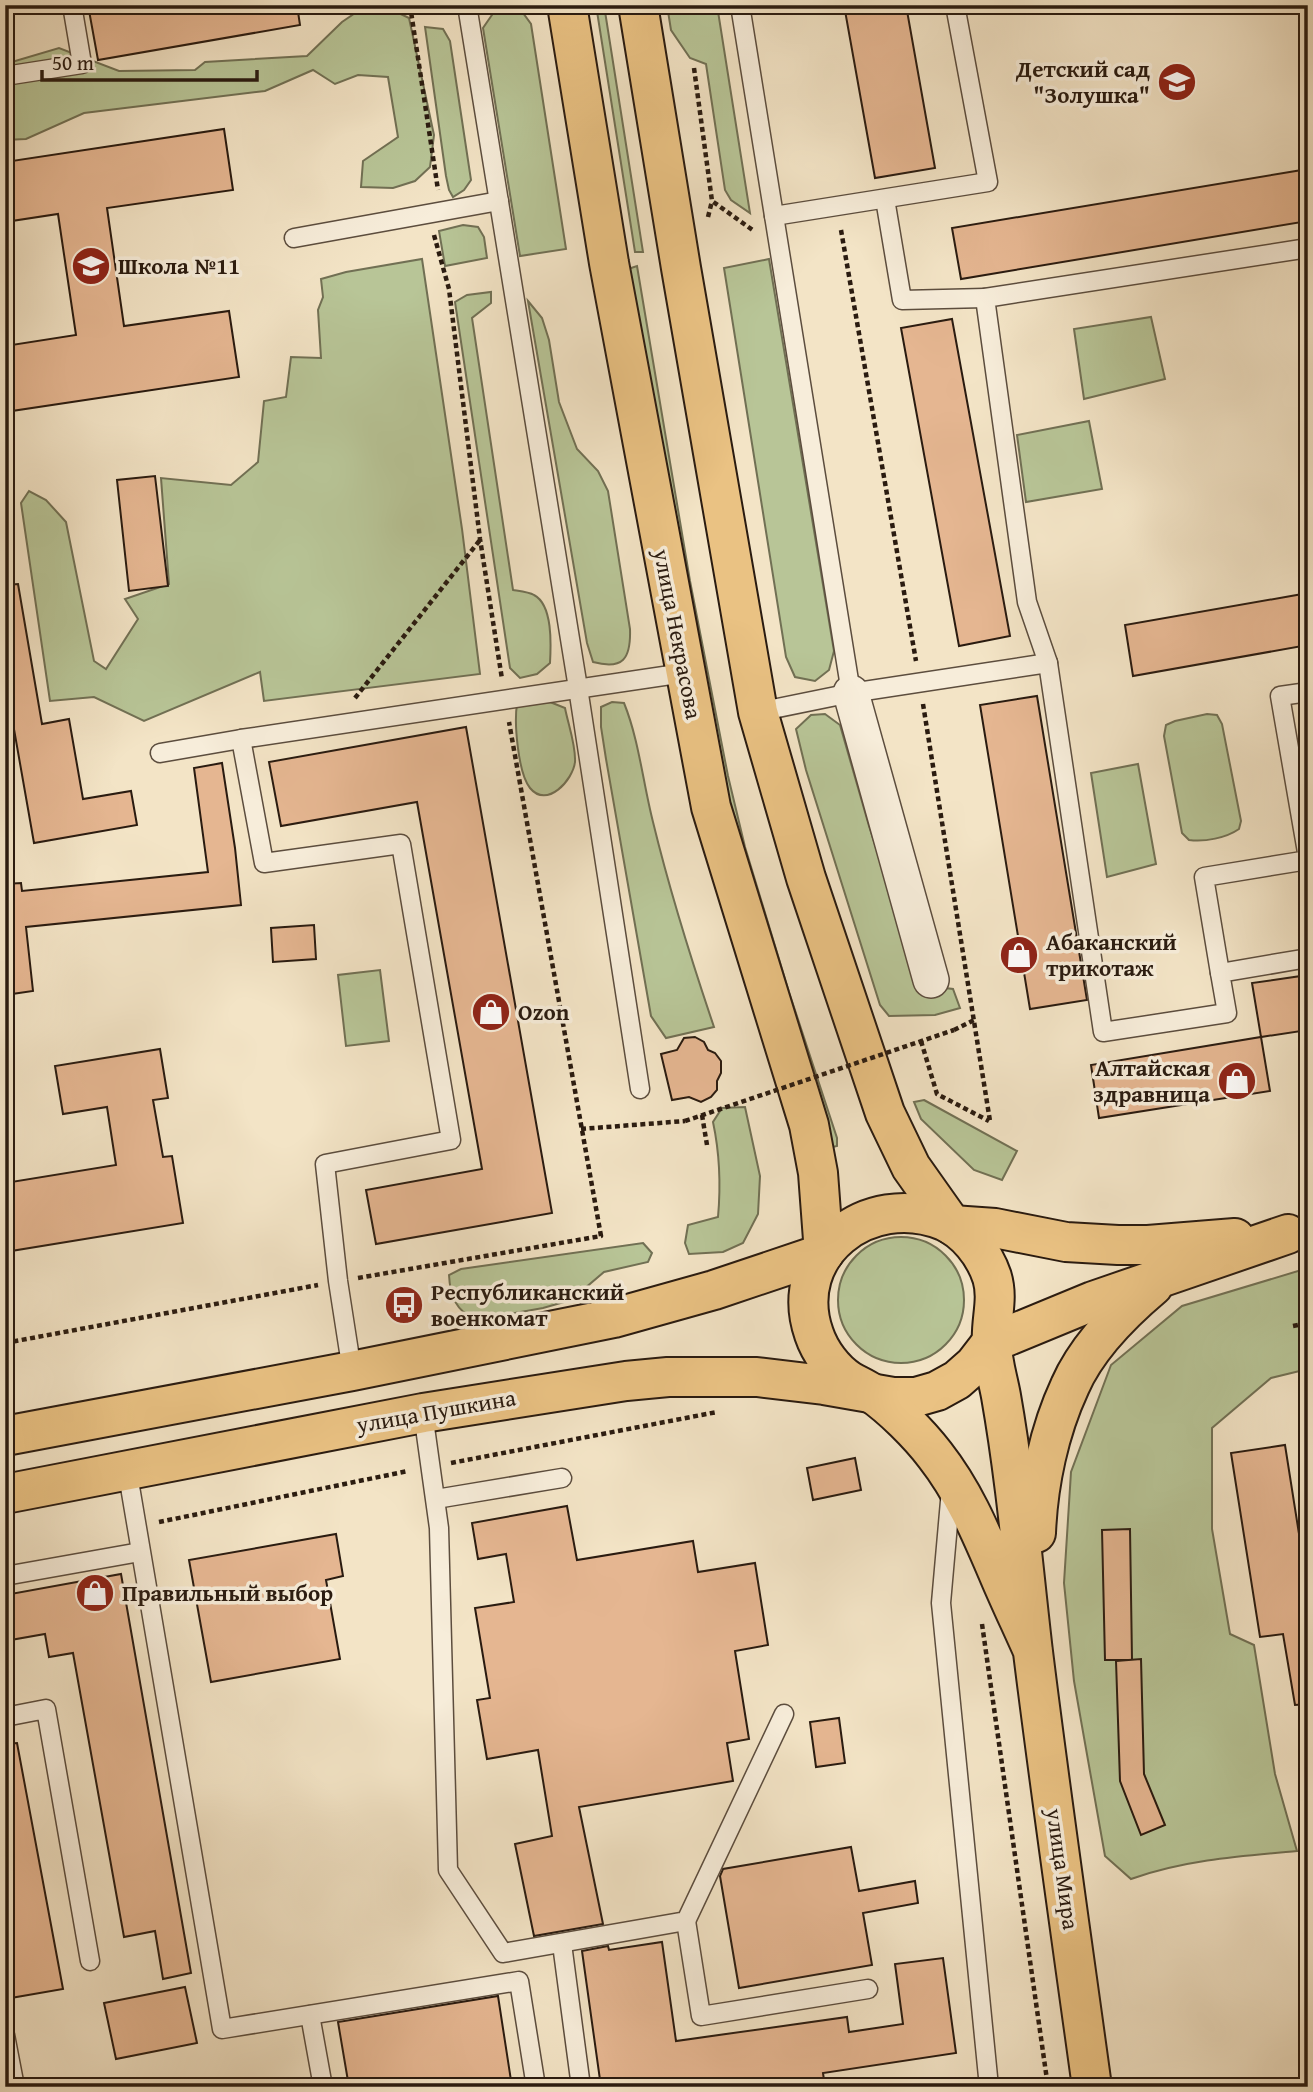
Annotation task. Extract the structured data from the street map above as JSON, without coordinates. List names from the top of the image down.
{
  "streets": {
    "main road": ["улица Некрасова", "улица Пушкина", "улица Мира"]
  },
  "crossings": [
    ["улица Некрасова", "улица Пушкина"]
  ],
  "places": {
    "school or university": ["Детский сад \"Золушка\"", "Школа №11"],
    "shop": [
      "Абаканский трикотаж",
      "Ozon",
      "Алтайская здравница",
      "Правильный выбор"
    ],
    "bus stop": ["Республиканский военкомат"]
  },
  "scale_bar": "50 m"
}
